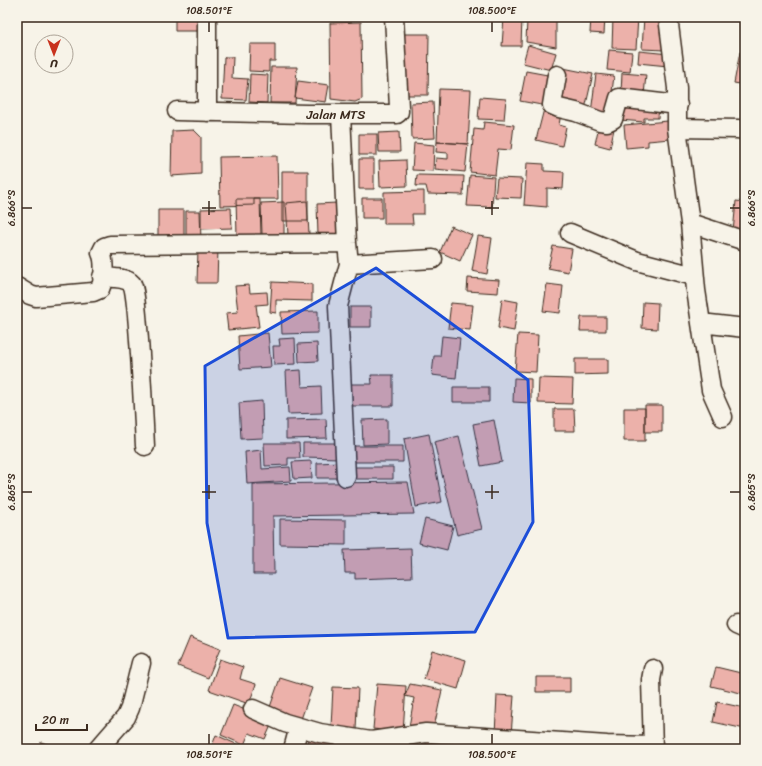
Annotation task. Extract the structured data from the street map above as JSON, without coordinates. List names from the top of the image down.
{
  "streets": {
    "street": ["Jalan MTS"]
  },
  "scale_bar": "20 m",
  "north": "bottom",
  "coordinates": [
    "108.501°E",
    "108.500°E",
    "6.866°S",
    "6.865°S"
  ]
}
